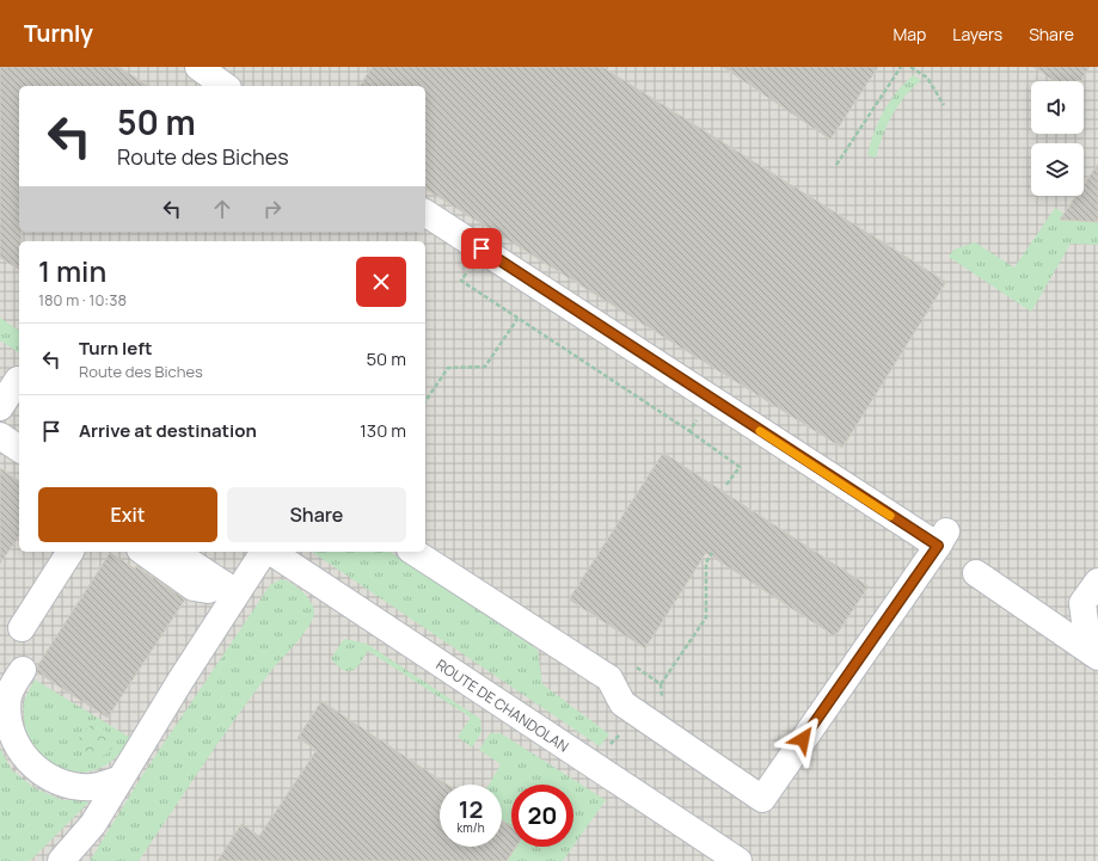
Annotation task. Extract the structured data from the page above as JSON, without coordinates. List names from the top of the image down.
{
  "streets": {
    "street": ["ROUTE DE CHANDOLAN"]
  },
  "page": {
    "header": "Turnly",
    "nav": ["Map", "Layers", "Share"],
    "turn": ["50 m", "Route des Biches"],
    "heading": ["1 min", "180 m · 10:38"],
    "list": [
      {
        "name": "Turn left",
        "note": "Route des Biches",
        "value": "50 m"
      },
      {
        "name": "Arrive at destination",
        "value": "130 m"
      }
    ],
    "buttons": ["Exit", "Share"],
    "speed": "12 km/h",
    "limit": "20"
  }
}
